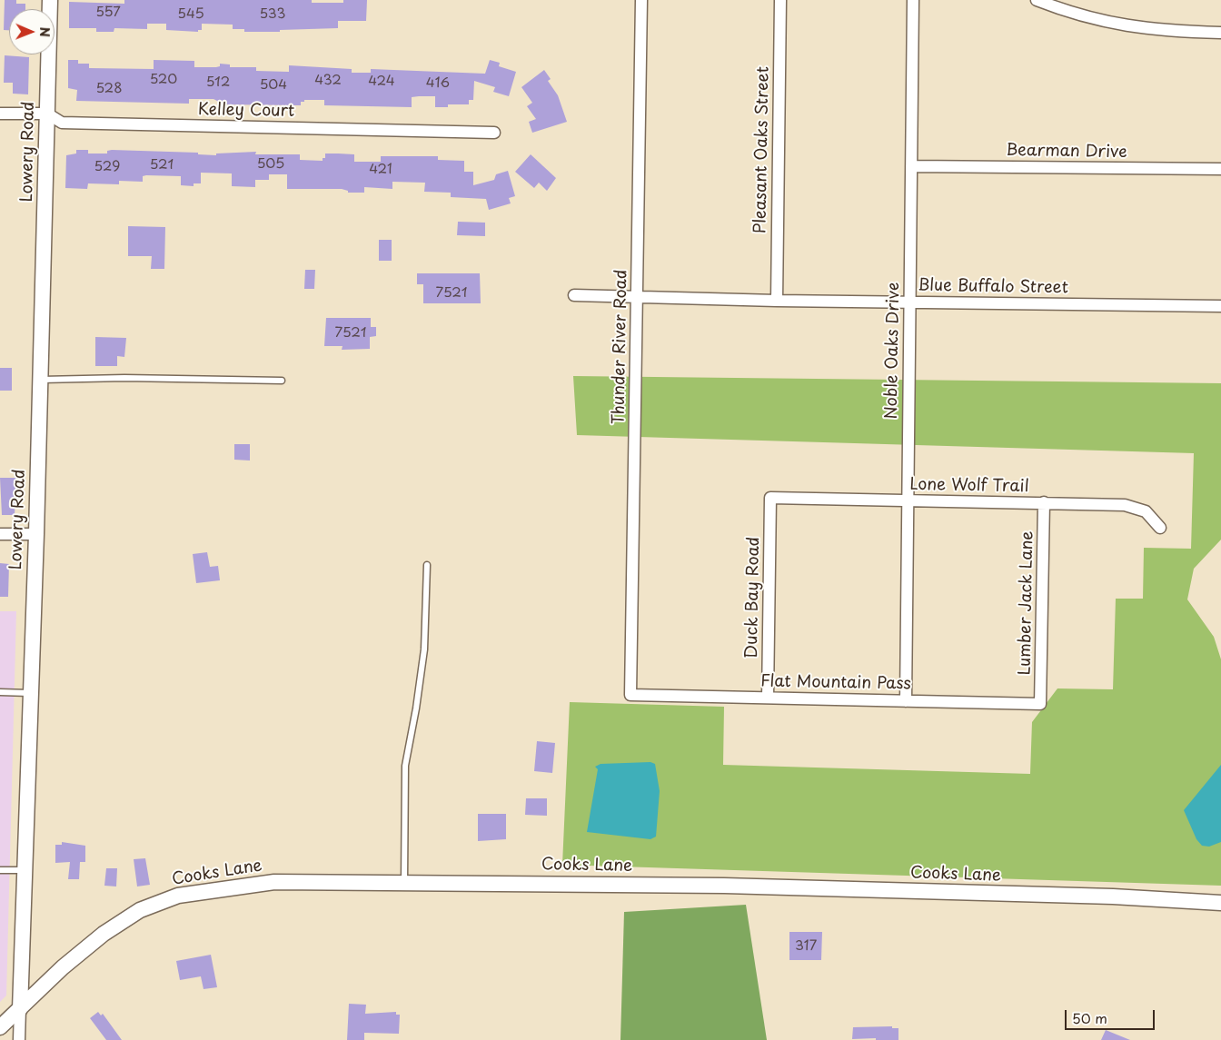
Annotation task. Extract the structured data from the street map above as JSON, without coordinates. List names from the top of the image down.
{
  "streets": {
    "street": [
      "Kelley Court",
      "Pleasant Oaks Street",
      "Lowery Road",
      "Bearman Drive",
      "Blue Buffalo Street",
      "Thunder River Road",
      "Noble Oaks Drive",
      "Lone Wolf Trail",
      "Duck Bay Road",
      "Lumber Jack Lane",
      "Flat Mountain Pass",
      "Cooks Lane"
    ]
  },
  "crossings": [
    ["Kelley Court", "Lowery Road"],
    ["Pleasant Oaks Street", "Blue Buffalo Street"],
    ["Lowery Road", "Cooks Lane"],
    ["Bearman Drive", "Noble Oaks Drive"],
    ["Blue Buffalo Street", "Thunder River Road"],
    ["Blue Buffalo Street", "Noble Oaks Drive"],
    ["Thunder River Road", "Flat Mountain Pass"],
    ["Noble Oaks Drive", "Lone Wolf Trail"],
    ["Noble Oaks Drive", "Flat Mountain Pass"],
    ["Lone Wolf Trail", "Duck Bay Road"],
    ["Lone Wolf Trail", "Lumber Jack Lane"],
    ["Duck Bay Road", "Flat Mountain Pass"],
    ["Lumber Jack Lane", "Flat Mountain Pass"]
  ],
  "house_numbers": [
    "557",
    "545",
    "533",
    "520",
    "432",
    "424",
    "512",
    "416",
    "504",
    "528",
    "505",
    "521",
    "529",
    "421",
    "7521",
    "7521",
    "317"
  ],
  "scale_bar": "50 m",
  "north": "right"
}
